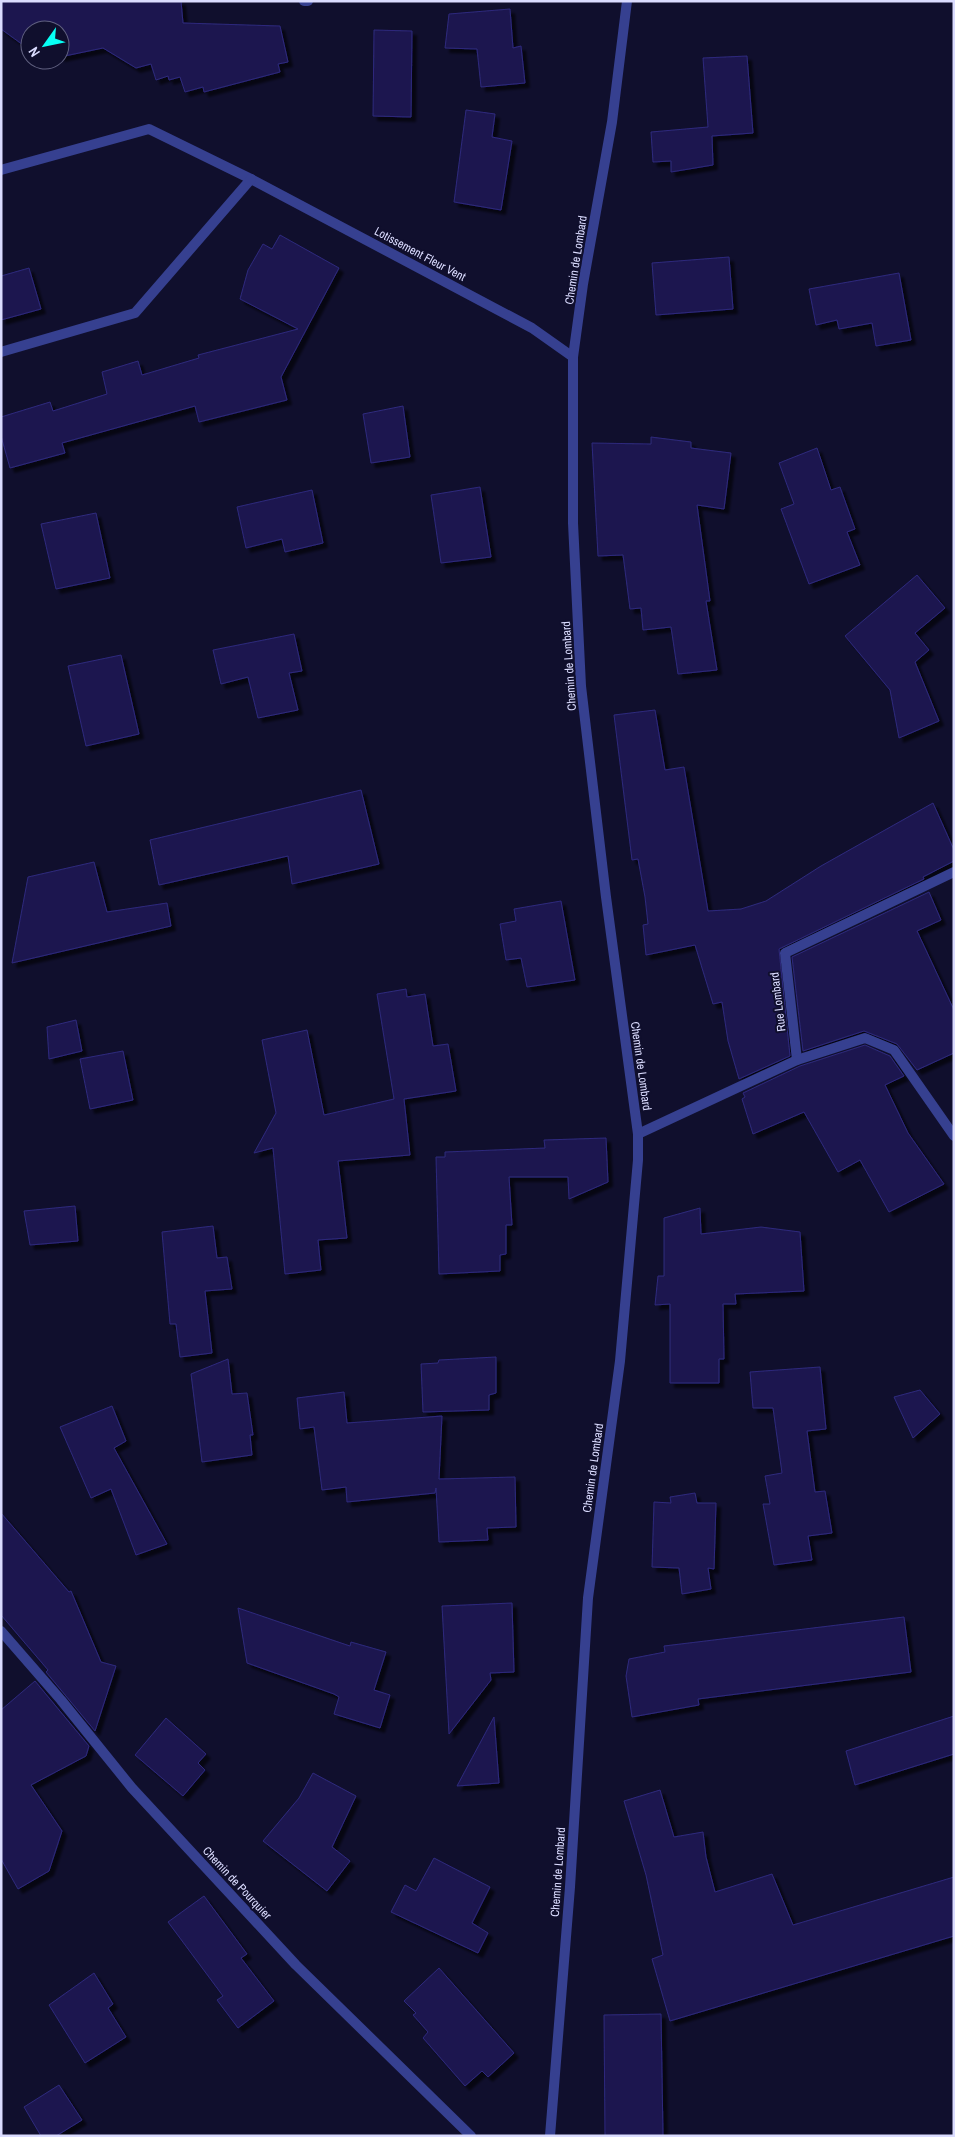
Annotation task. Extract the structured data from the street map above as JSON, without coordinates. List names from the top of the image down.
{
  "streets": {
    "street": [
      "Lotissement Fleur Vent",
      "Chemin de Lombard",
      "Rue Lombard",
      "Chemin de Pourquier"
    ]
  },
  "crossings": [
    ["Lotissement Fleur Vent", "Chemin de Lombard"]
  ],
  "north": "bottom left"
}
